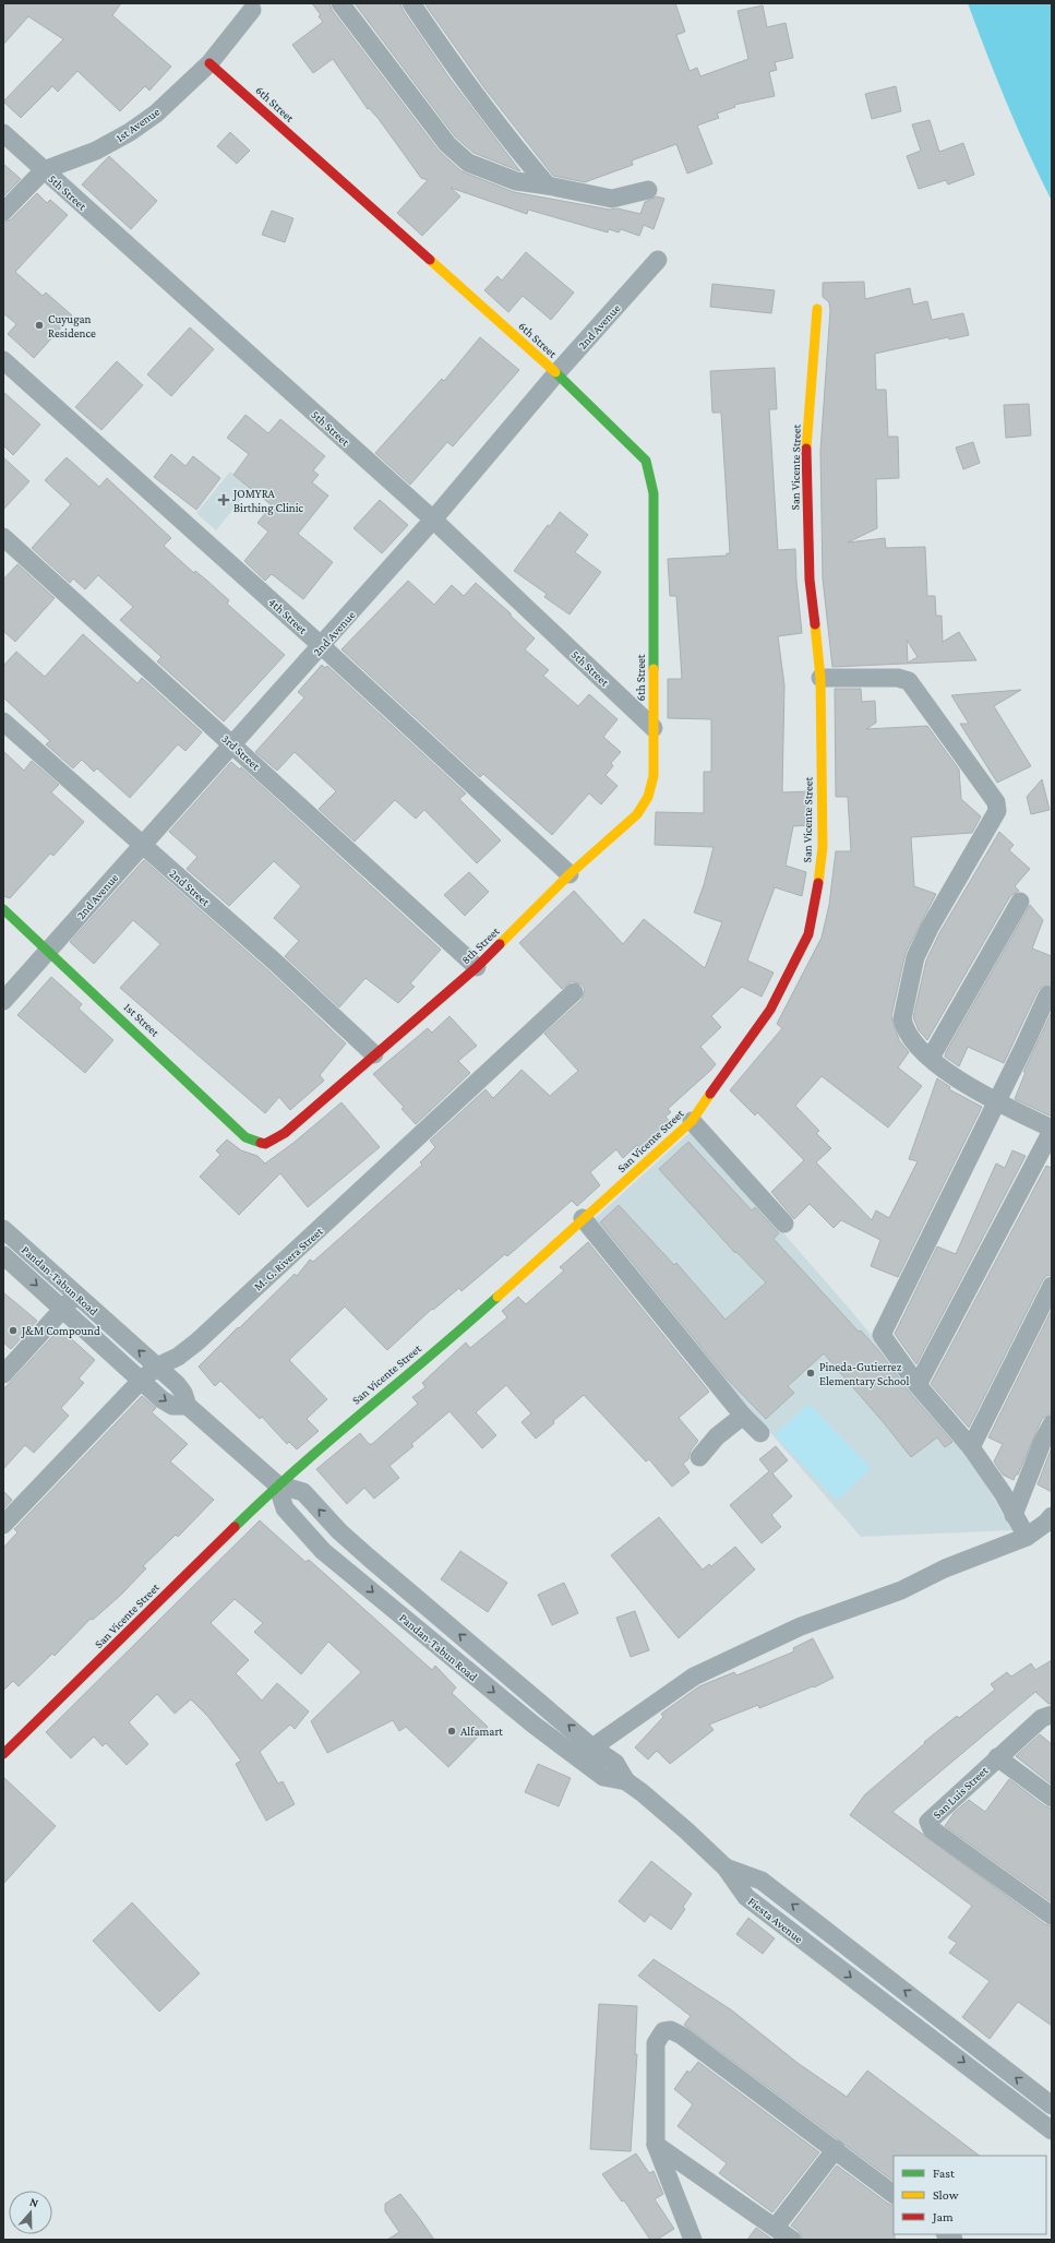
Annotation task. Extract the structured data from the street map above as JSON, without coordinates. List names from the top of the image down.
{
  "streets": {
    "street": [
      "6th Street",
      "1st Avenue",
      "5th Street",
      "2nd Avenue",
      "San Vicente Street",
      "4th Street",
      "3rd Street",
      "2nd Street",
      "8th Street",
      "1st Street",
      "M. G. Rivera Street",
      "Pandan-Tabun Road",
      "San Luis Street",
      "Fiesta Avenue"
    ]
  },
  "crossings": [
    ["6th Street", "1st Avenue"],
    ["6th Street", "5th Street"],
    ["6th Street", "2nd Avenue"],
    ["6th Street", "8th Street"],
    ["1st Avenue", "5th Street"],
    ["5th Street", "2nd Avenue"],
    ["5th Street", "8th Street"],
    ["2nd Avenue", "4th Street"],
    ["2nd Avenue", "3rd Street"],
    ["2nd Avenue", "2nd Street"],
    ["2nd Avenue", "1st Street"],
    ["San Vicente Street", "Pandan-Tabun Road"],
    ["4th Street", "8th Street"],
    ["3rd Street", "8th Street"],
    ["2nd Street", "8th Street"],
    ["8th Street", "1st Street"],
    ["M. G. Rivera Street", "Pandan-Tabun Road"],
    ["Pandan-Tabun Road", "Fiesta Avenue"]
  ],
  "places": {
    "other": [
      "Cuyugan Residence",
      "J&M Compound",
      "Pineda-Gutierrez Elementary School",
      "Alfamart"
    ],
    "health": ["JOMYRA Birthing Clinic"]
  },
  "legend": ["Fast", "Slow", "Jam"],
  "north": "top"
}
